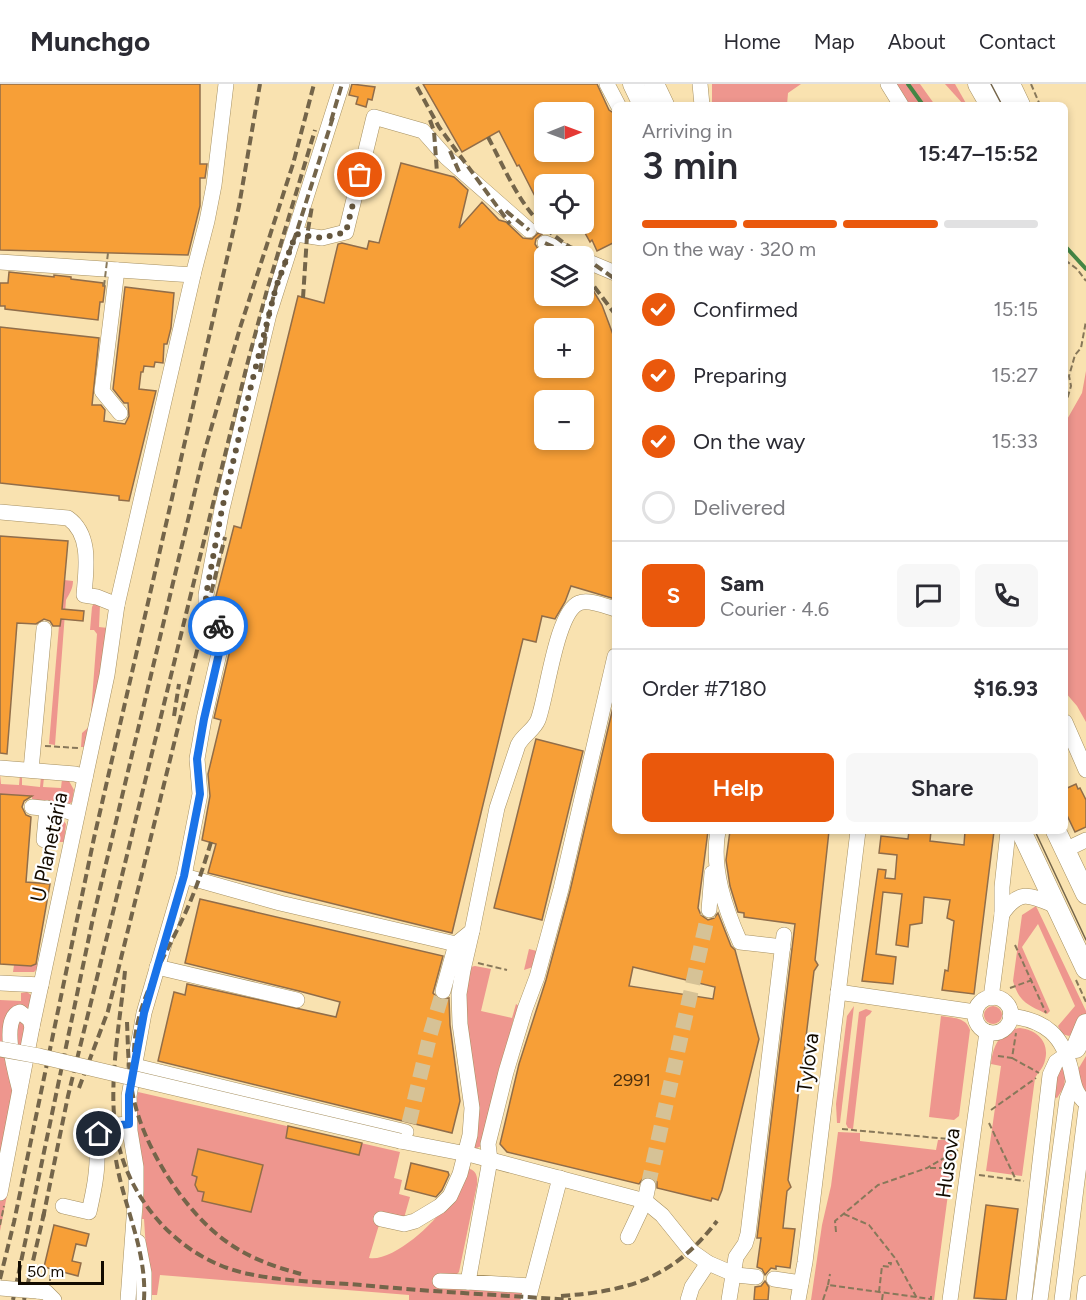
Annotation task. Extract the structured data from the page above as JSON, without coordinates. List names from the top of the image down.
{
  "streets": {
    "street": ["U Planetária", "Tylova", "Husova"]
  },
  "house_numbers": ["2991"],
  "scale_bar": "50 m",
  "north": "right",
  "page": {
    "header": "Munchgo",
    "nav": [
      "Home",
      "Map",
      "About",
      "Contact"
    ],
    "map_buttons": ["+", "−"],
    "heading": ["3 min", "Arriving in", "15:47–15:52"],
    "panel": [
      "Sam",
      "Courier · 4.6",
      "Order #7180",
      "$16.93"
    ],
    "bar": "On the way · 320 m",
    "list": [
      ["Confirmed", "15:15"],
      ["Preparing", "15:27"],
      ["On the way", "15:33"],
      "Delivered"
    ],
    "round": "S",
    "buttons": ["Help", "Share"],
    "scale": "50 m"
  }
}
